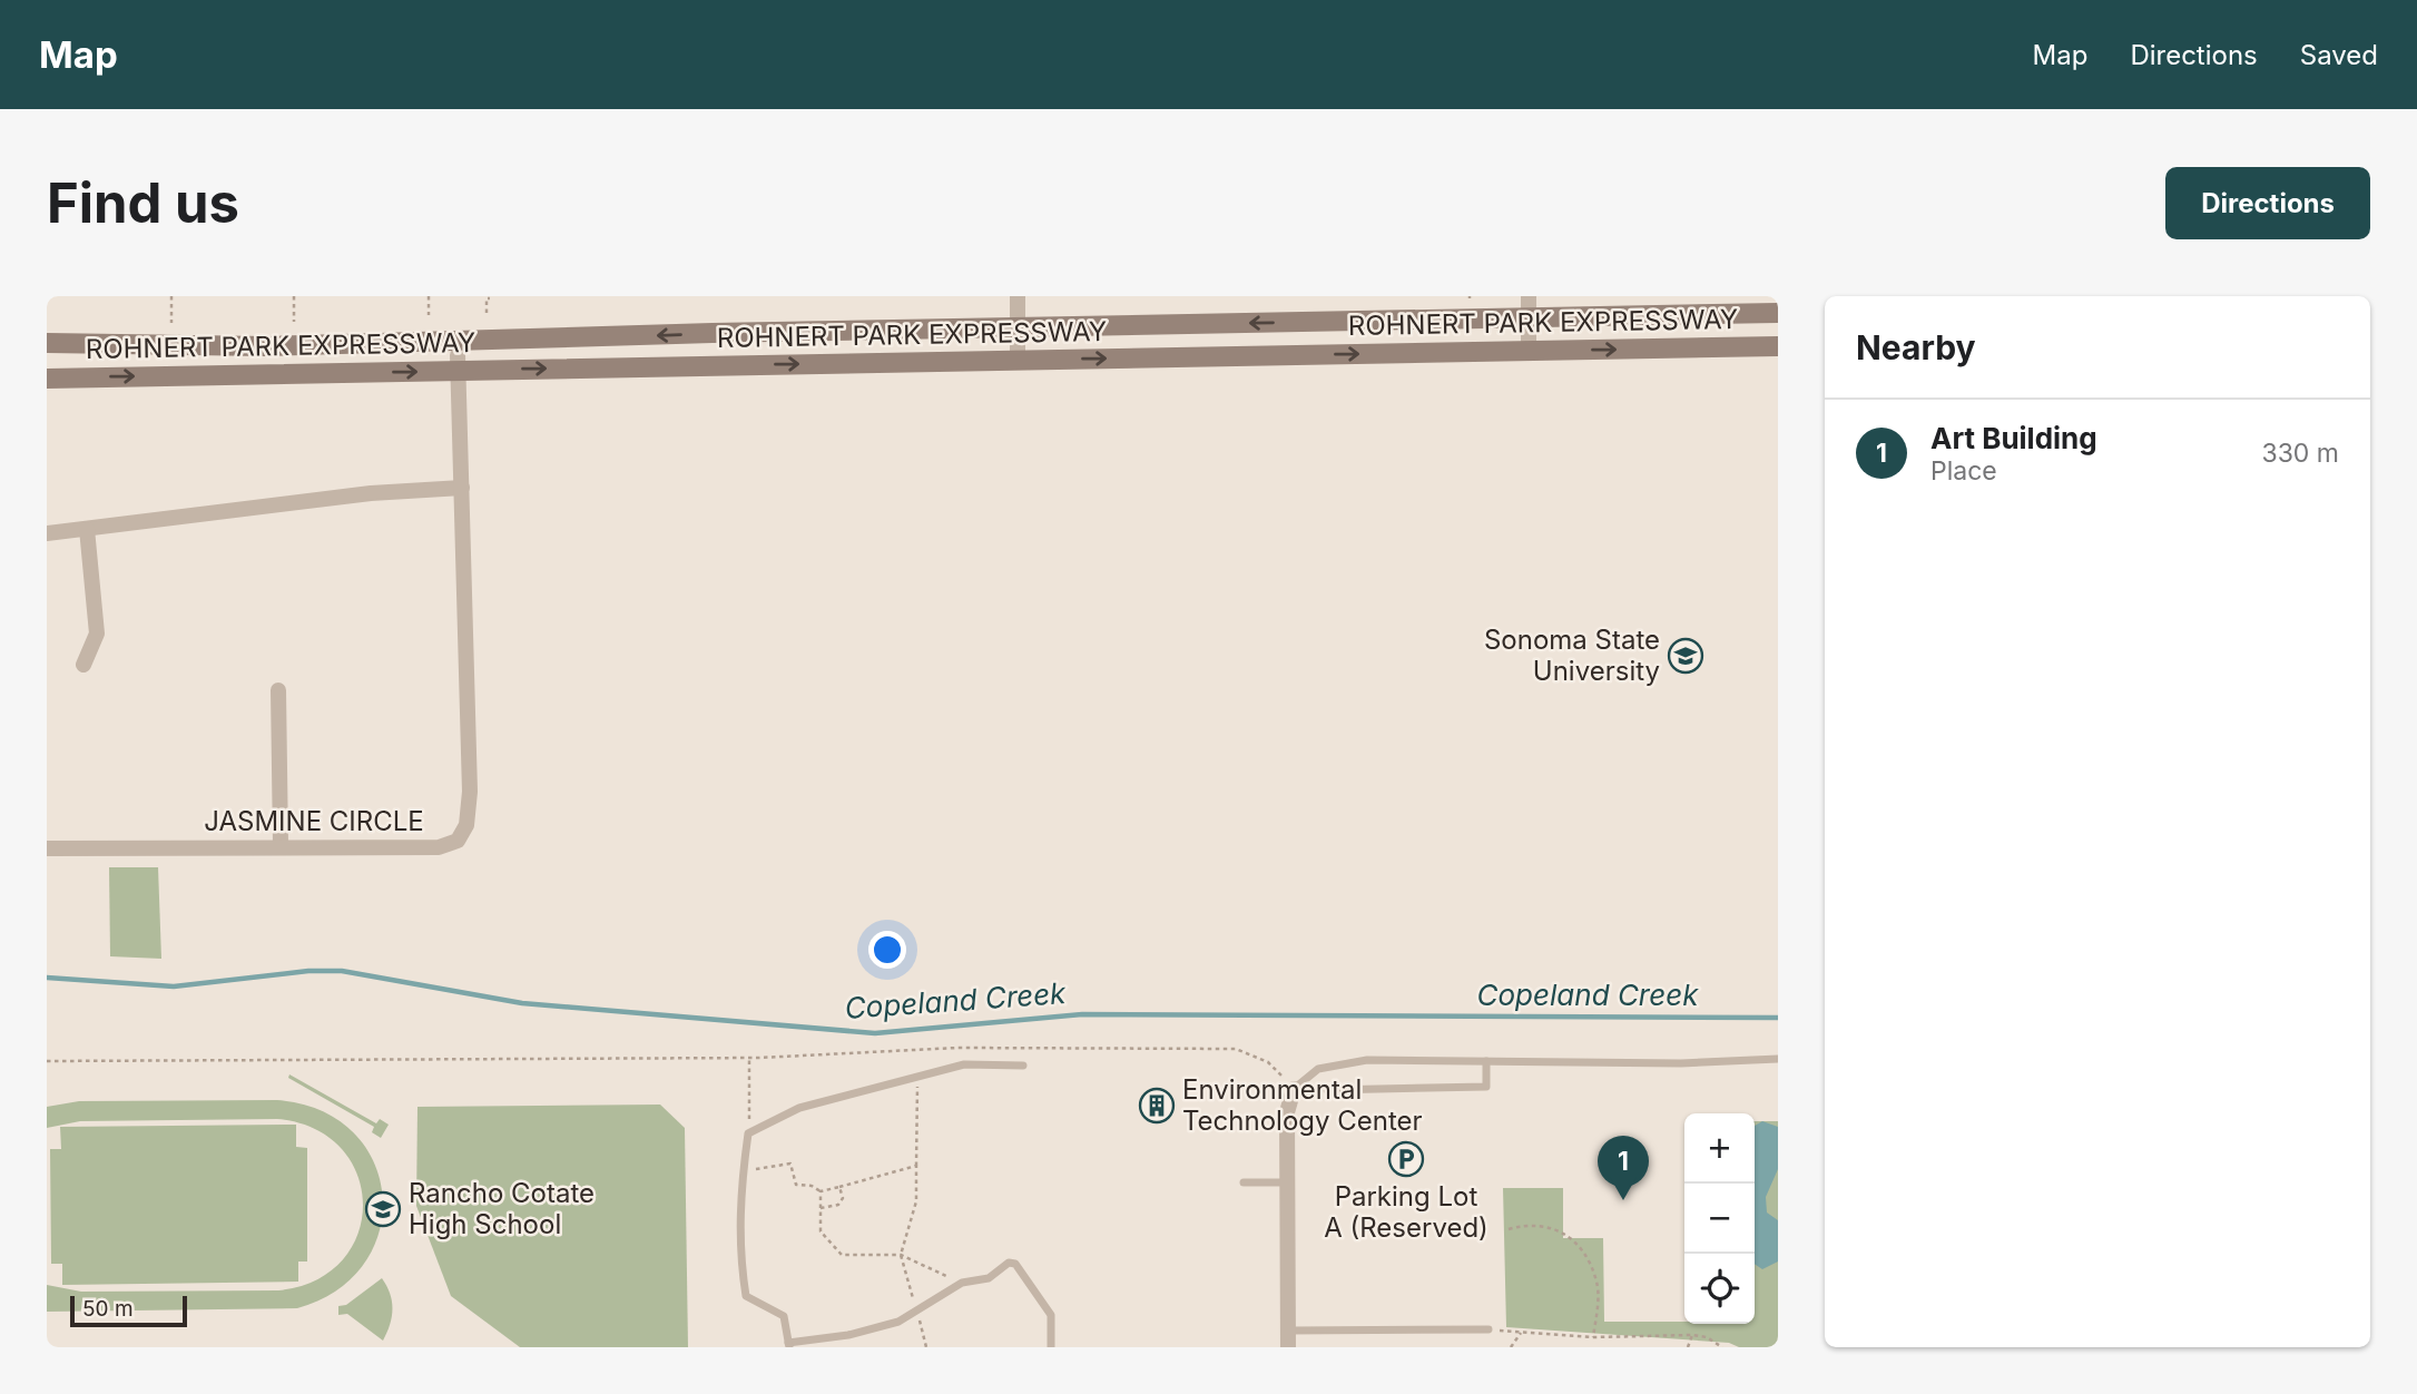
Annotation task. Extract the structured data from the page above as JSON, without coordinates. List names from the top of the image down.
{
  "streets": {
    "main road": ["ROHNERT PARK EXPRESSWAY"],
    "street": ["JASMINE CIRCLE"]
  },
  "crossings": [
    ["ROHNERT PARK EXPRESSWAY", "JASMINE CIRCLE"]
  ],
  "water": ["Copeland Creek"],
  "places": {
    "school or university": ["Sonoma State University", "Rancho Cotate High School"],
    "building": ["Environmental Technology Center"],
    "parking": ["Parking Lot A (Reserved)"]
  },
  "scale_bar": "50 m",
  "page": {
    "header": "Map",
    "nav": ["Map", "Directions", "Saved"],
    "buttons": "Directions",
    "title": "Find us",
    "heading": "Nearby",
    "list": [
      {
        "mark": "1",
        "name": "Art Building",
        "note": "Place",
        "value": "330 m"
      }
    ],
    "map_buttons": ["+", "−"],
    "pins": "1",
    "scale": "50 m"
  }
}
